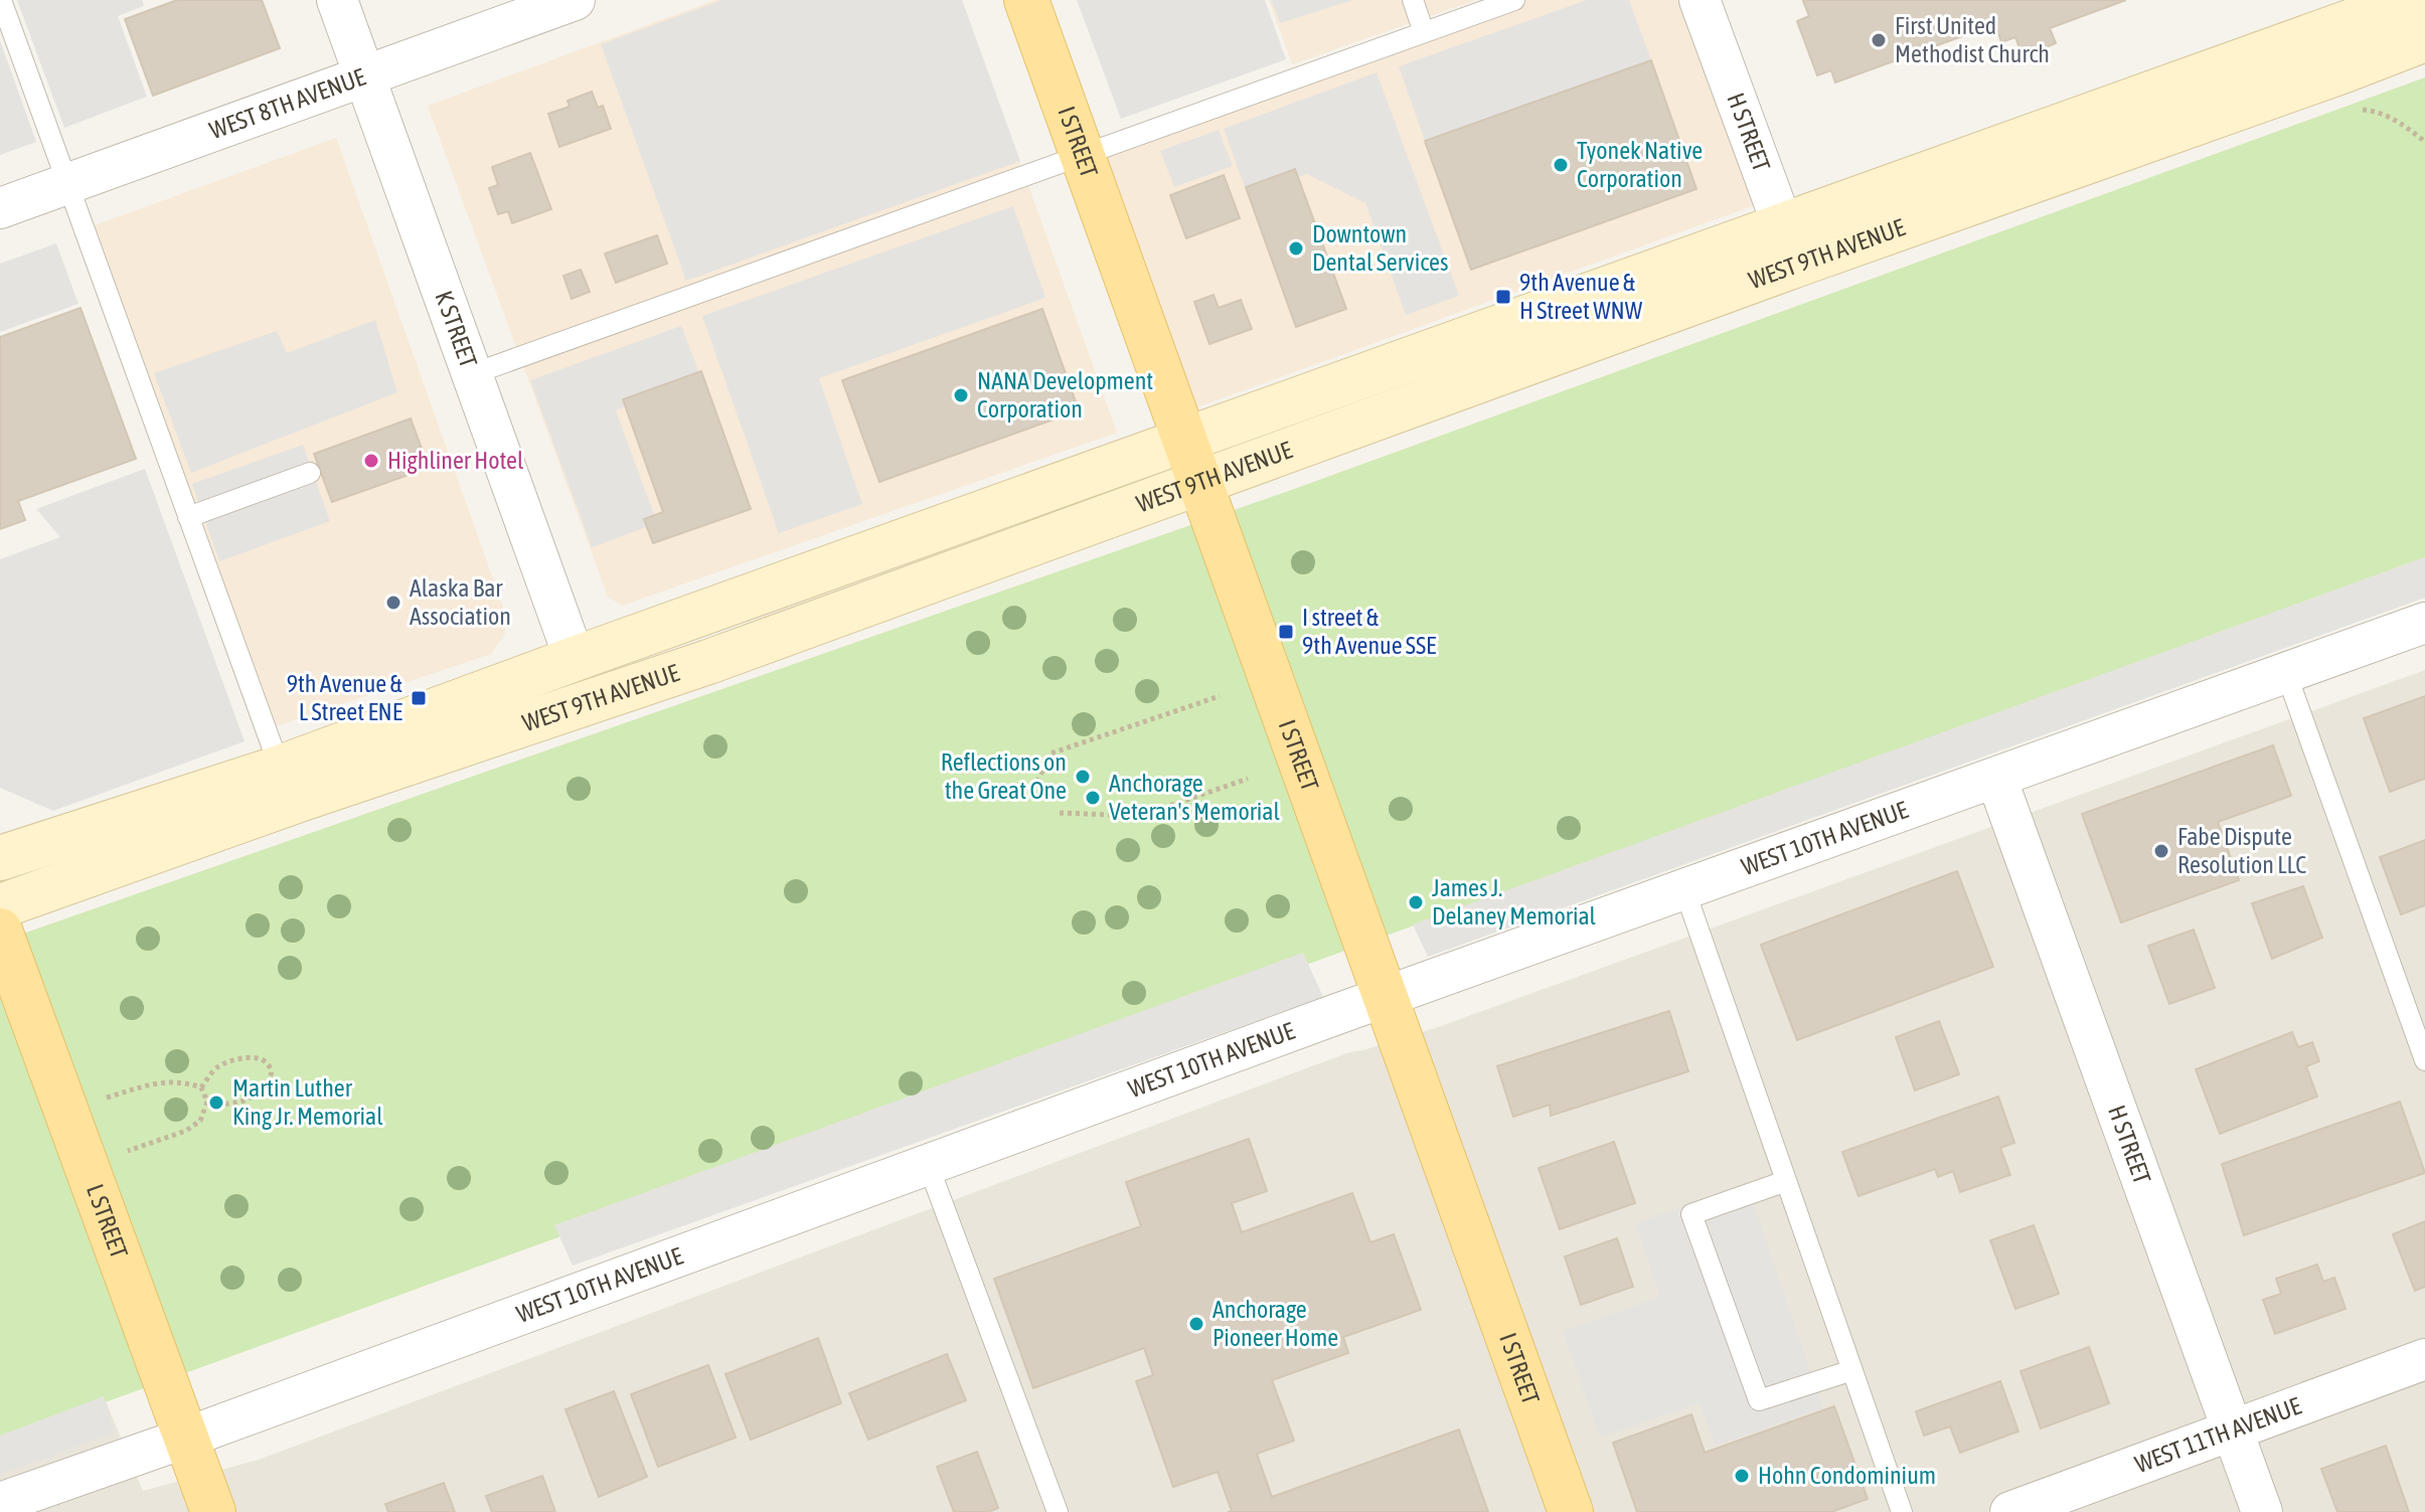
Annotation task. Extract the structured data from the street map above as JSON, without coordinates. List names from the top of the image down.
{
  "streets": {
    "main road": ["I STREET", "L STREET"],
    "street": [
      "WEST 8TH AVENUE",
      "H STREET",
      "WEST 9TH AVENUE",
      "K STREET",
      "WEST 10TH AVENUE",
      "WEST 11TH AVENUE"
    ]
  },
  "crossings": [
    ["WEST 8TH AVENUE", "K STREET"],
    ["H STREET", "WEST 9TH AVENUE"],
    ["H STREET", "WEST 10TH AVENUE"],
    ["H STREET", "WEST 11TH AVENUE"],
    ["I STREET", "WEST 9TH AVENUE"],
    ["I STREET", "WEST 10TH AVENUE"],
    ["WEST 9TH AVENUE", "K STREET"],
    ["WEST 10TH AVENUE", "L STREET"]
  ],
  "places": {
    "other": [
      "First United Methodist Church",
      "Tyonek Native Corporation",
      "Downtown Dental Services",
      "NANA Development Corporation",
      "Highliner Hotel",
      "Alaska Bar Association",
      "Reflections on the Great One",
      "Anchorage Veteran's Memorial",
      "Fabe Dispute Resolution LLC",
      "James J. Delaney Memorial",
      "Martin Luther King Jr. Memorial",
      "Anchorage Pioneer Home",
      "Hohn Condominium"
    ],
    "transit": ["9th Avenue & H Street WNW", "I street & 9th Avenue SSE", "9th Avenue & L Street ENE"]
  }
}
